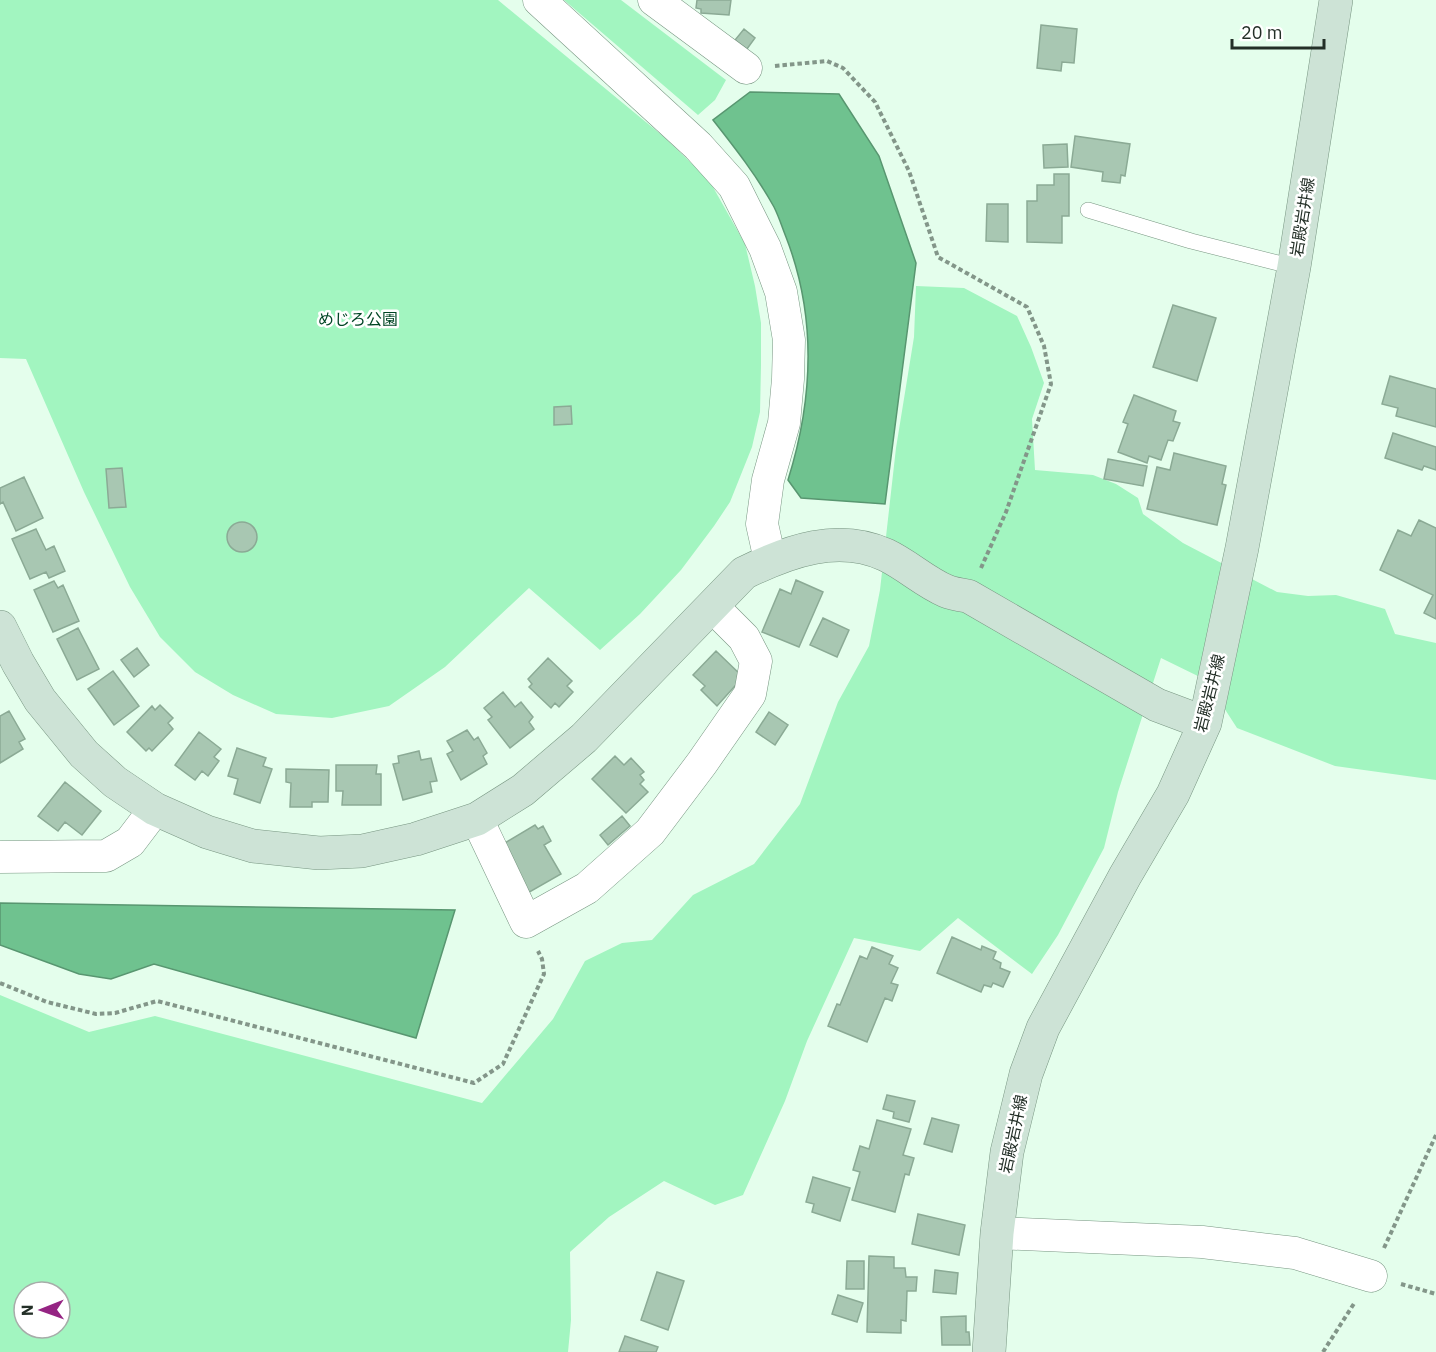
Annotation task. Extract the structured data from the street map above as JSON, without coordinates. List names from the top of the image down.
{
  "streets": {
    "street": ["岩殿岩井線"]
  },
  "parks": ["めじろ公園"],
  "scale_bar": "20 m",
  "north": "left"
}
